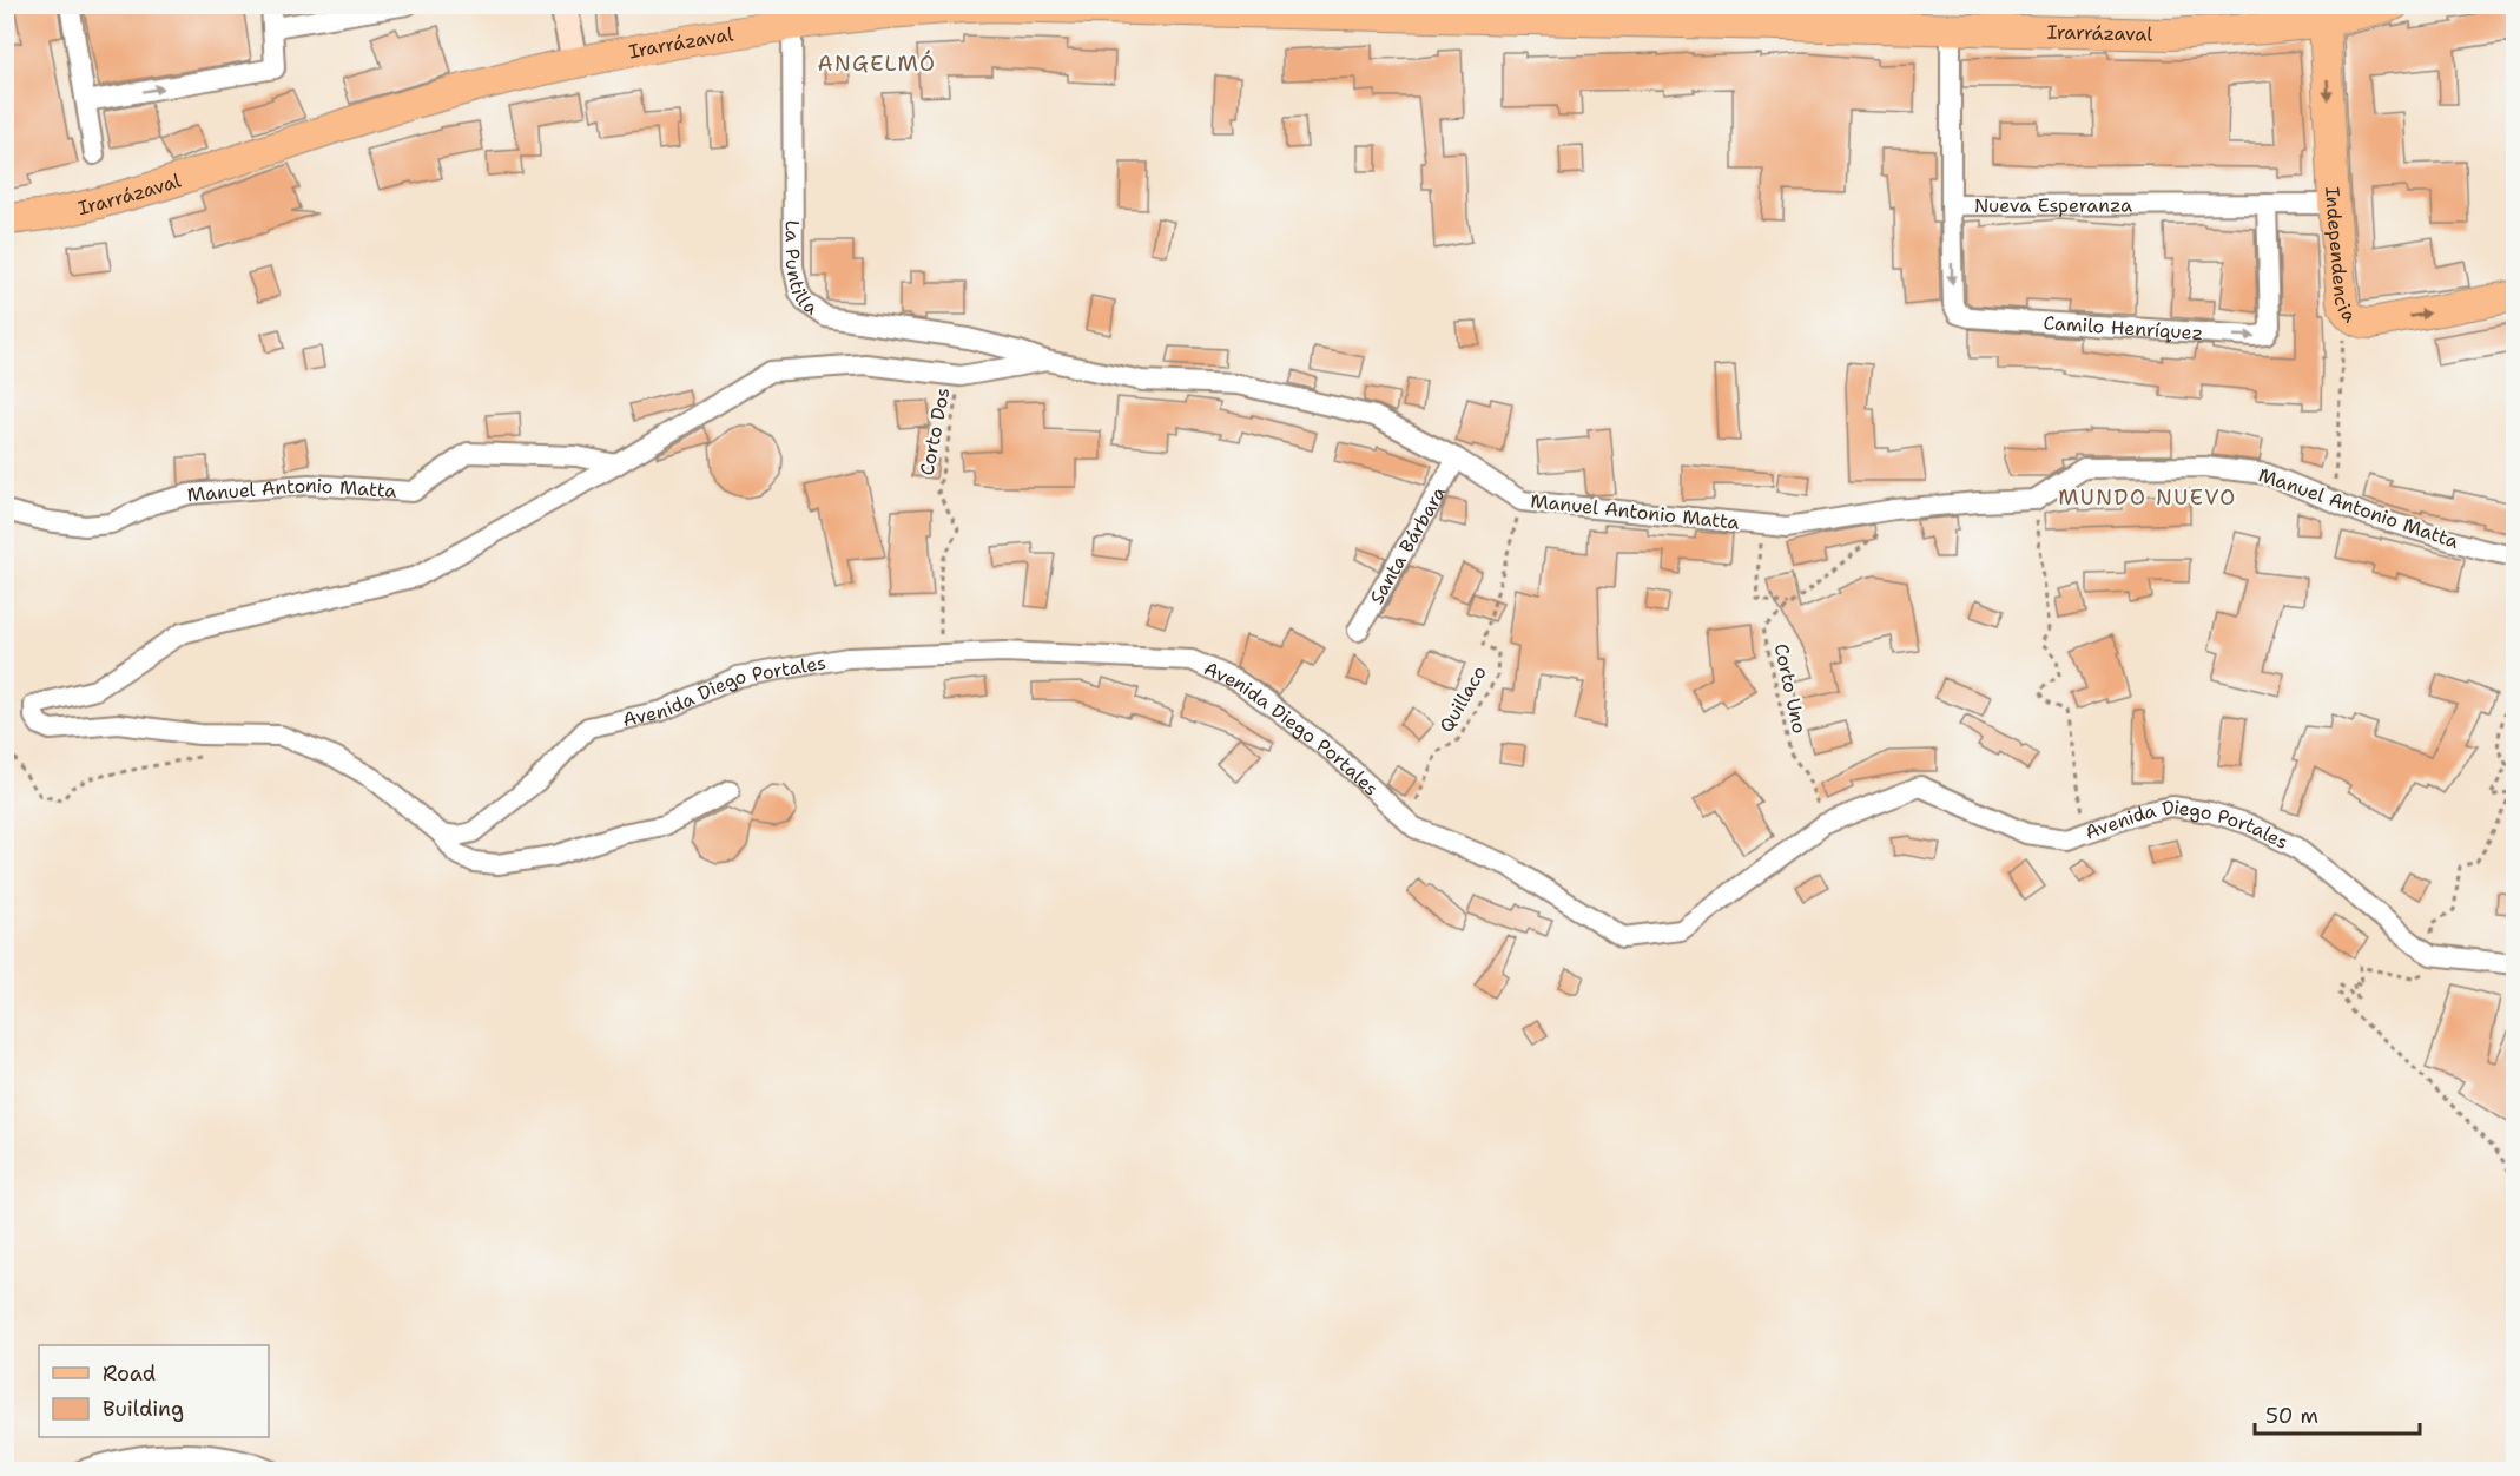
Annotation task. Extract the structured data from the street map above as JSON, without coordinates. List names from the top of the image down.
{
  "streets": {
    "main road": ["Irarrázaval", "Independencia"],
    "street": [
      "Nueva Esperanza",
      "La Puntilla",
      "Camilo Henríquez",
      "Manuel Antonio Matta",
      "Santa Bárbara",
      "Avenida Diego Portales"
    ],
    "path": ["Corto Dos", "Corto Uno", "Quillaco"]
  },
  "crossings": [
    ["Irarrázaval", "Nueva Esperanza"],
    ["Irarrázaval", "Independencia"],
    ["Irarrázaval", "La Puntilla"],
    ["Nueva Esperanza", "Independencia"],
    ["Nueva Esperanza", "Camilo Henríquez"],
    ["La Puntilla", "Manuel Antonio Matta"],
    ["Corto Dos", "Manuel Antonio Matta"],
    ["Corto Dos", "Avenida Diego Portales"],
    ["Manuel Antonio Matta", "Santa Bárbara"],
    ["Manuel Antonio Matta", "Corto Uno"],
    ["Manuel Antonio Matta", "Avenida Diego Portales"],
    ["Manuel Antonio Matta", "Quillaco"],
    ["Corto Uno", "Avenida Diego Portales"],
    ["Avenida Diego Portales", "Quillaco"]
  ],
  "districts": ["ANGELMÓ", "MUNDO NUEVO"],
  "legend": ["Road", "Building"],
  "scale_bar": "50 m"
}
